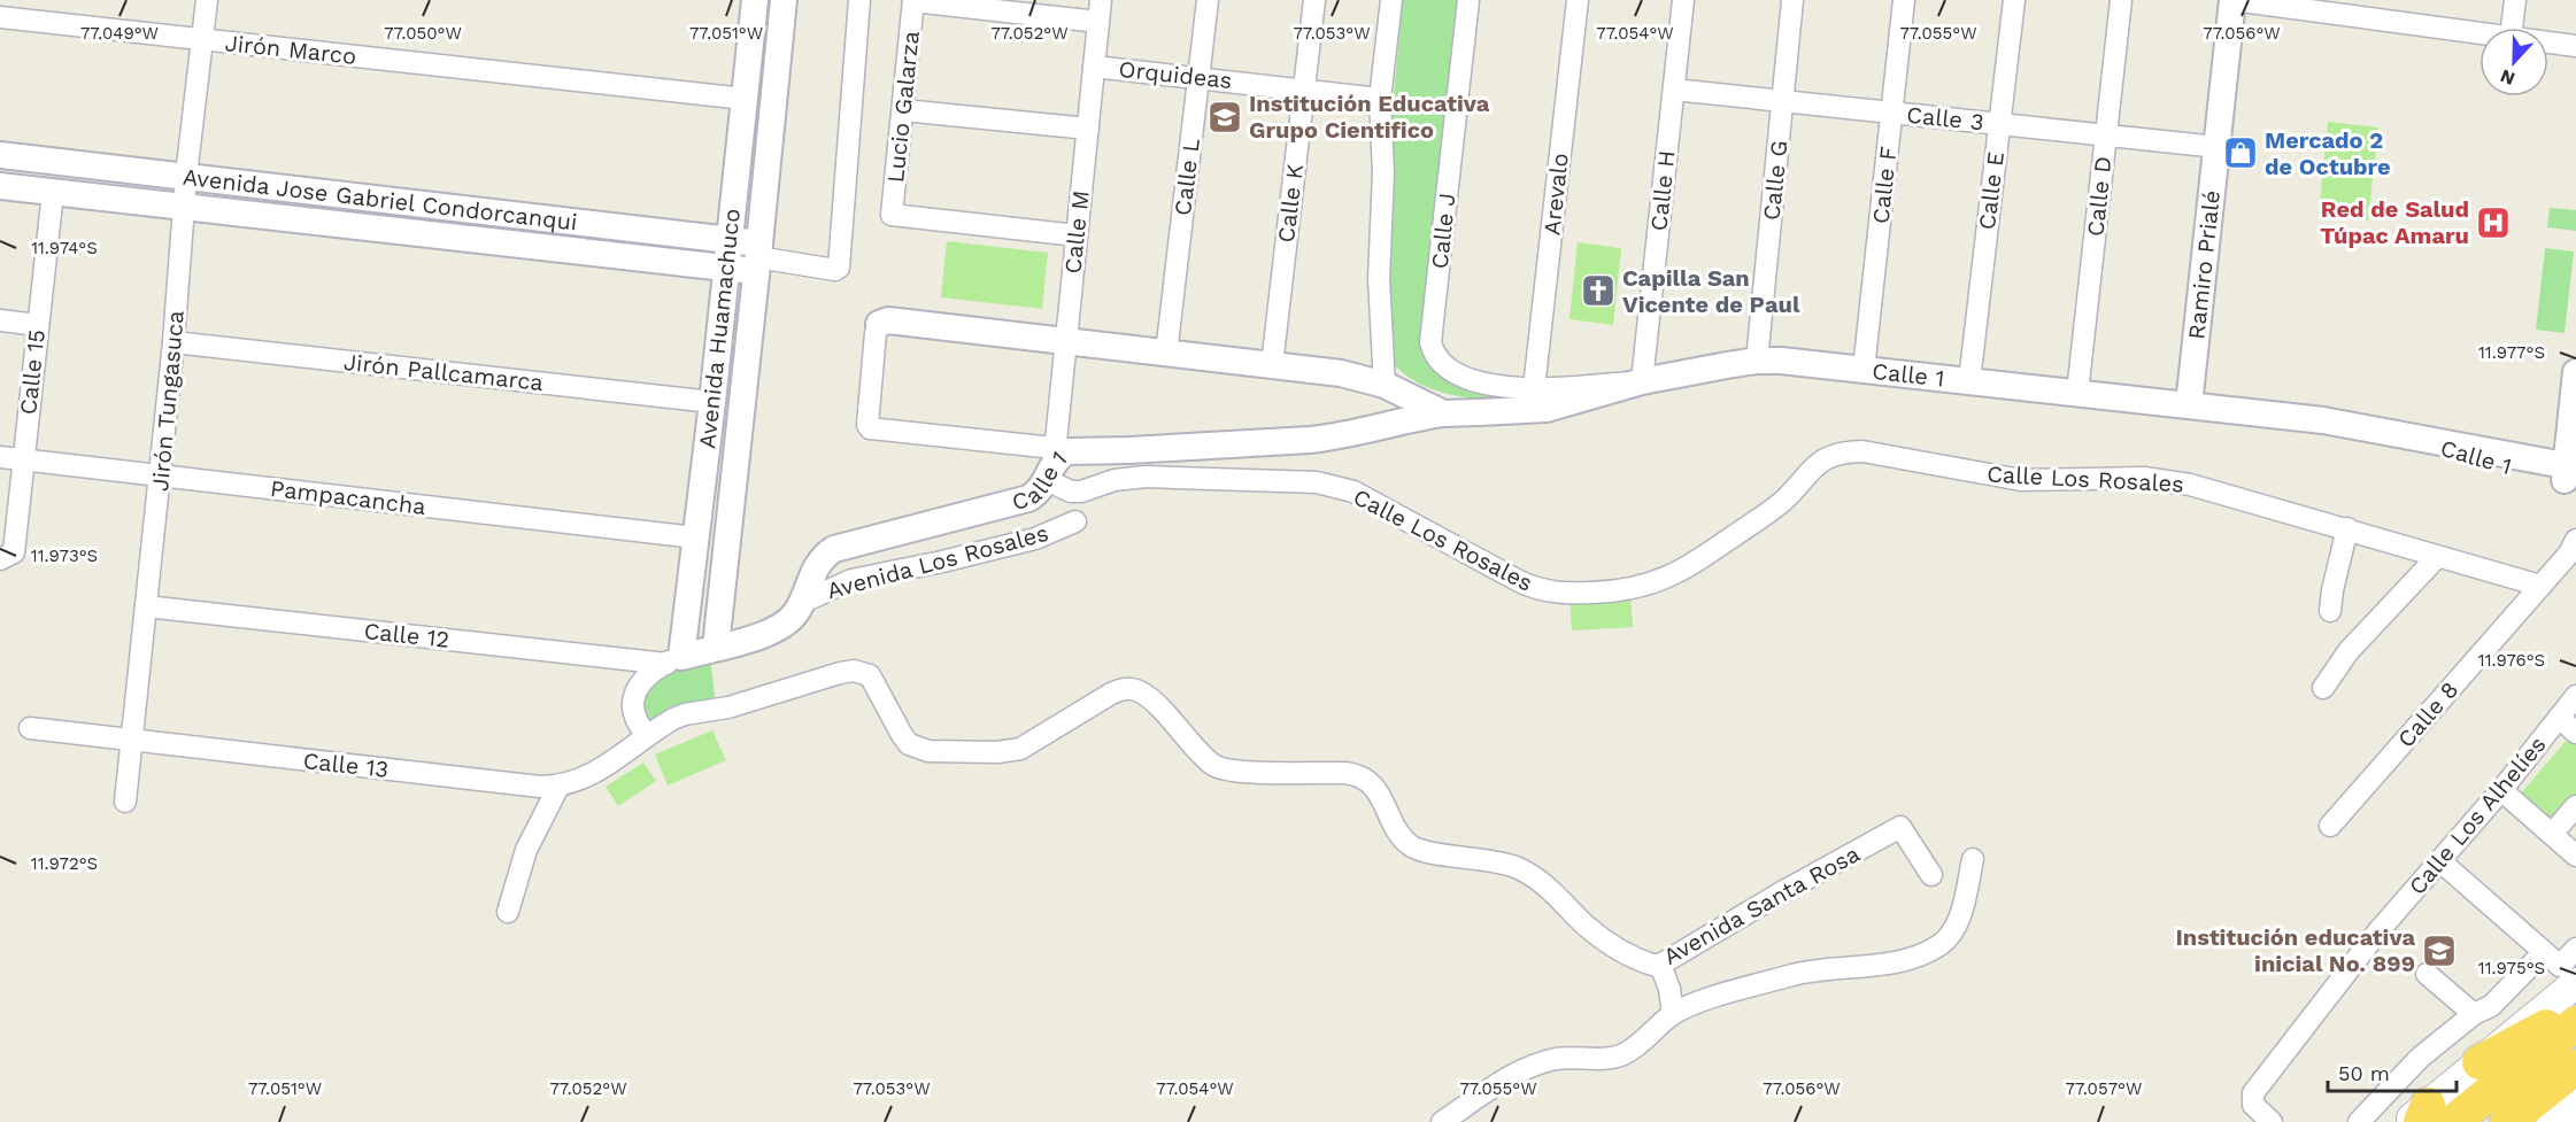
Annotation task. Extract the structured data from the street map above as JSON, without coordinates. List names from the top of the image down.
{
  "streets": {
    "street": [
      "Jirón Marco",
      "Orquideas",
      "Lucio Galarza",
      "Calle 3",
      "Calle L",
      "Calle G",
      "Calle F",
      "Calle H",
      "Calle E",
      "Arevalo",
      "Calle D",
      "Avenida Jose Gabriel Condorcanqui",
      "Calle K",
      "Calle J",
      "Calle M",
      "Ramiro Prialé",
      "Avenida Huamachuco",
      "Calle 15",
      "Jirón Pallcamarca",
      "Calle 1",
      "Jirón Tungasuca",
      "Calle Los Rosales",
      "Pampacancha",
      "Avenida Los Rosales",
      "Calle 12",
      "Calle 8",
      "Calle 13",
      "Calle Los Alhelíes",
      "Avenida Santa Rosa"
    ]
  },
  "crossings": [
    ["Jirón Marco", "Avenida Huamachuco"],
    ["Jirón Marco", "Jirón Tungasuca"],
    ["Orquideas", "Calle L"],
    ["Orquideas", "Calle K"],
    ["Orquideas", "Calle M"],
    ["Lucio Galarza", "Calle M"],
    ["Calle 3", "Calle G"],
    ["Calle 3", "Calle F"],
    ["Calle 3", "Calle H"],
    ["Calle 3", "Calle E"],
    ["Calle 3", "Calle D"],
    ["Calle 3", "Ramiro Prialé"],
    ["Calle L", "Calle 1"],
    ["Calle G", "Calle 1"],
    ["Calle F", "Calle 1"],
    ["Calle H", "Calle J"],
    ["Calle H", "Calle 1"],
    ["Calle E", "Calle 1"],
    ["Arevalo", "Calle J"],
    ["Calle D", "Calle 1"],
    ["Avenida Jose Gabriel Condorcanqui", "Avenida Huamachuco"],
    ["Avenida Jose Gabriel Condorcanqui", "Calle 15"],
    ["Avenida Jose Gabriel Condorcanqui", "Jirón Tungasuca"],
    ["Calle K", "Calle 1"],
    ["Calle J", "Calle 1"],
    ["Calle M", "Calle 1"],
    ["Calle M", "Calle Los Rosales"],
    ["Ramiro Prialé", "Calle 1"],
    ["Avenida Huamachuco", "Jirón Pallcamarca"],
    ["Avenida Huamachuco", "Calle 1"],
    ["Avenida Huamachuco", "Pampacancha"],
    ["Avenida Huamachuco", "Calle 12"],
    ["Calle 15", "Pampacancha"],
    ["Jirón Pallcamarca", "Jirón Tungasuca"],
    ["Calle 1", "Calle Los Rosales"],
    ["Calle 1", "Avenida Los Rosales"],
    ["Calle 1", "Calle 12"],
    ["Jirón Tungasuca", "Pampacancha"],
    ["Jirón Tungasuca", "Calle 12"],
    ["Jirón Tungasuca", "Calle 13"],
    ["Calle Los Rosales", "Calle 8"],
    ["Calle 13", "Avenida Santa Rosa"]
  ],
  "places": {
    "school or university": ["Institución Educativa Grupo Cientifico", "Institución educativa inicial No. 899"],
    "shop": ["Mercado 2 de Octubre"],
    "hospital": ["Red de Salud Túpac Amaru"],
    "church": ["Capilla San Vicente de Paul"]
  },
  "scale_bar": "50 m",
  "north": "bottom",
  "coordinates": [
    "77.050°W",
    "77.049°W",
    "77.051°W",
    "77.052°W",
    "77.053°W",
    "77.054°W",
    "77.055°W",
    "77.056°W",
    "11.974°S",
    "11.977°S",
    "11.973°S",
    "11.976°S",
    "11.972°S",
    "11.975°S",
    "77.057°W"
  ]
}
